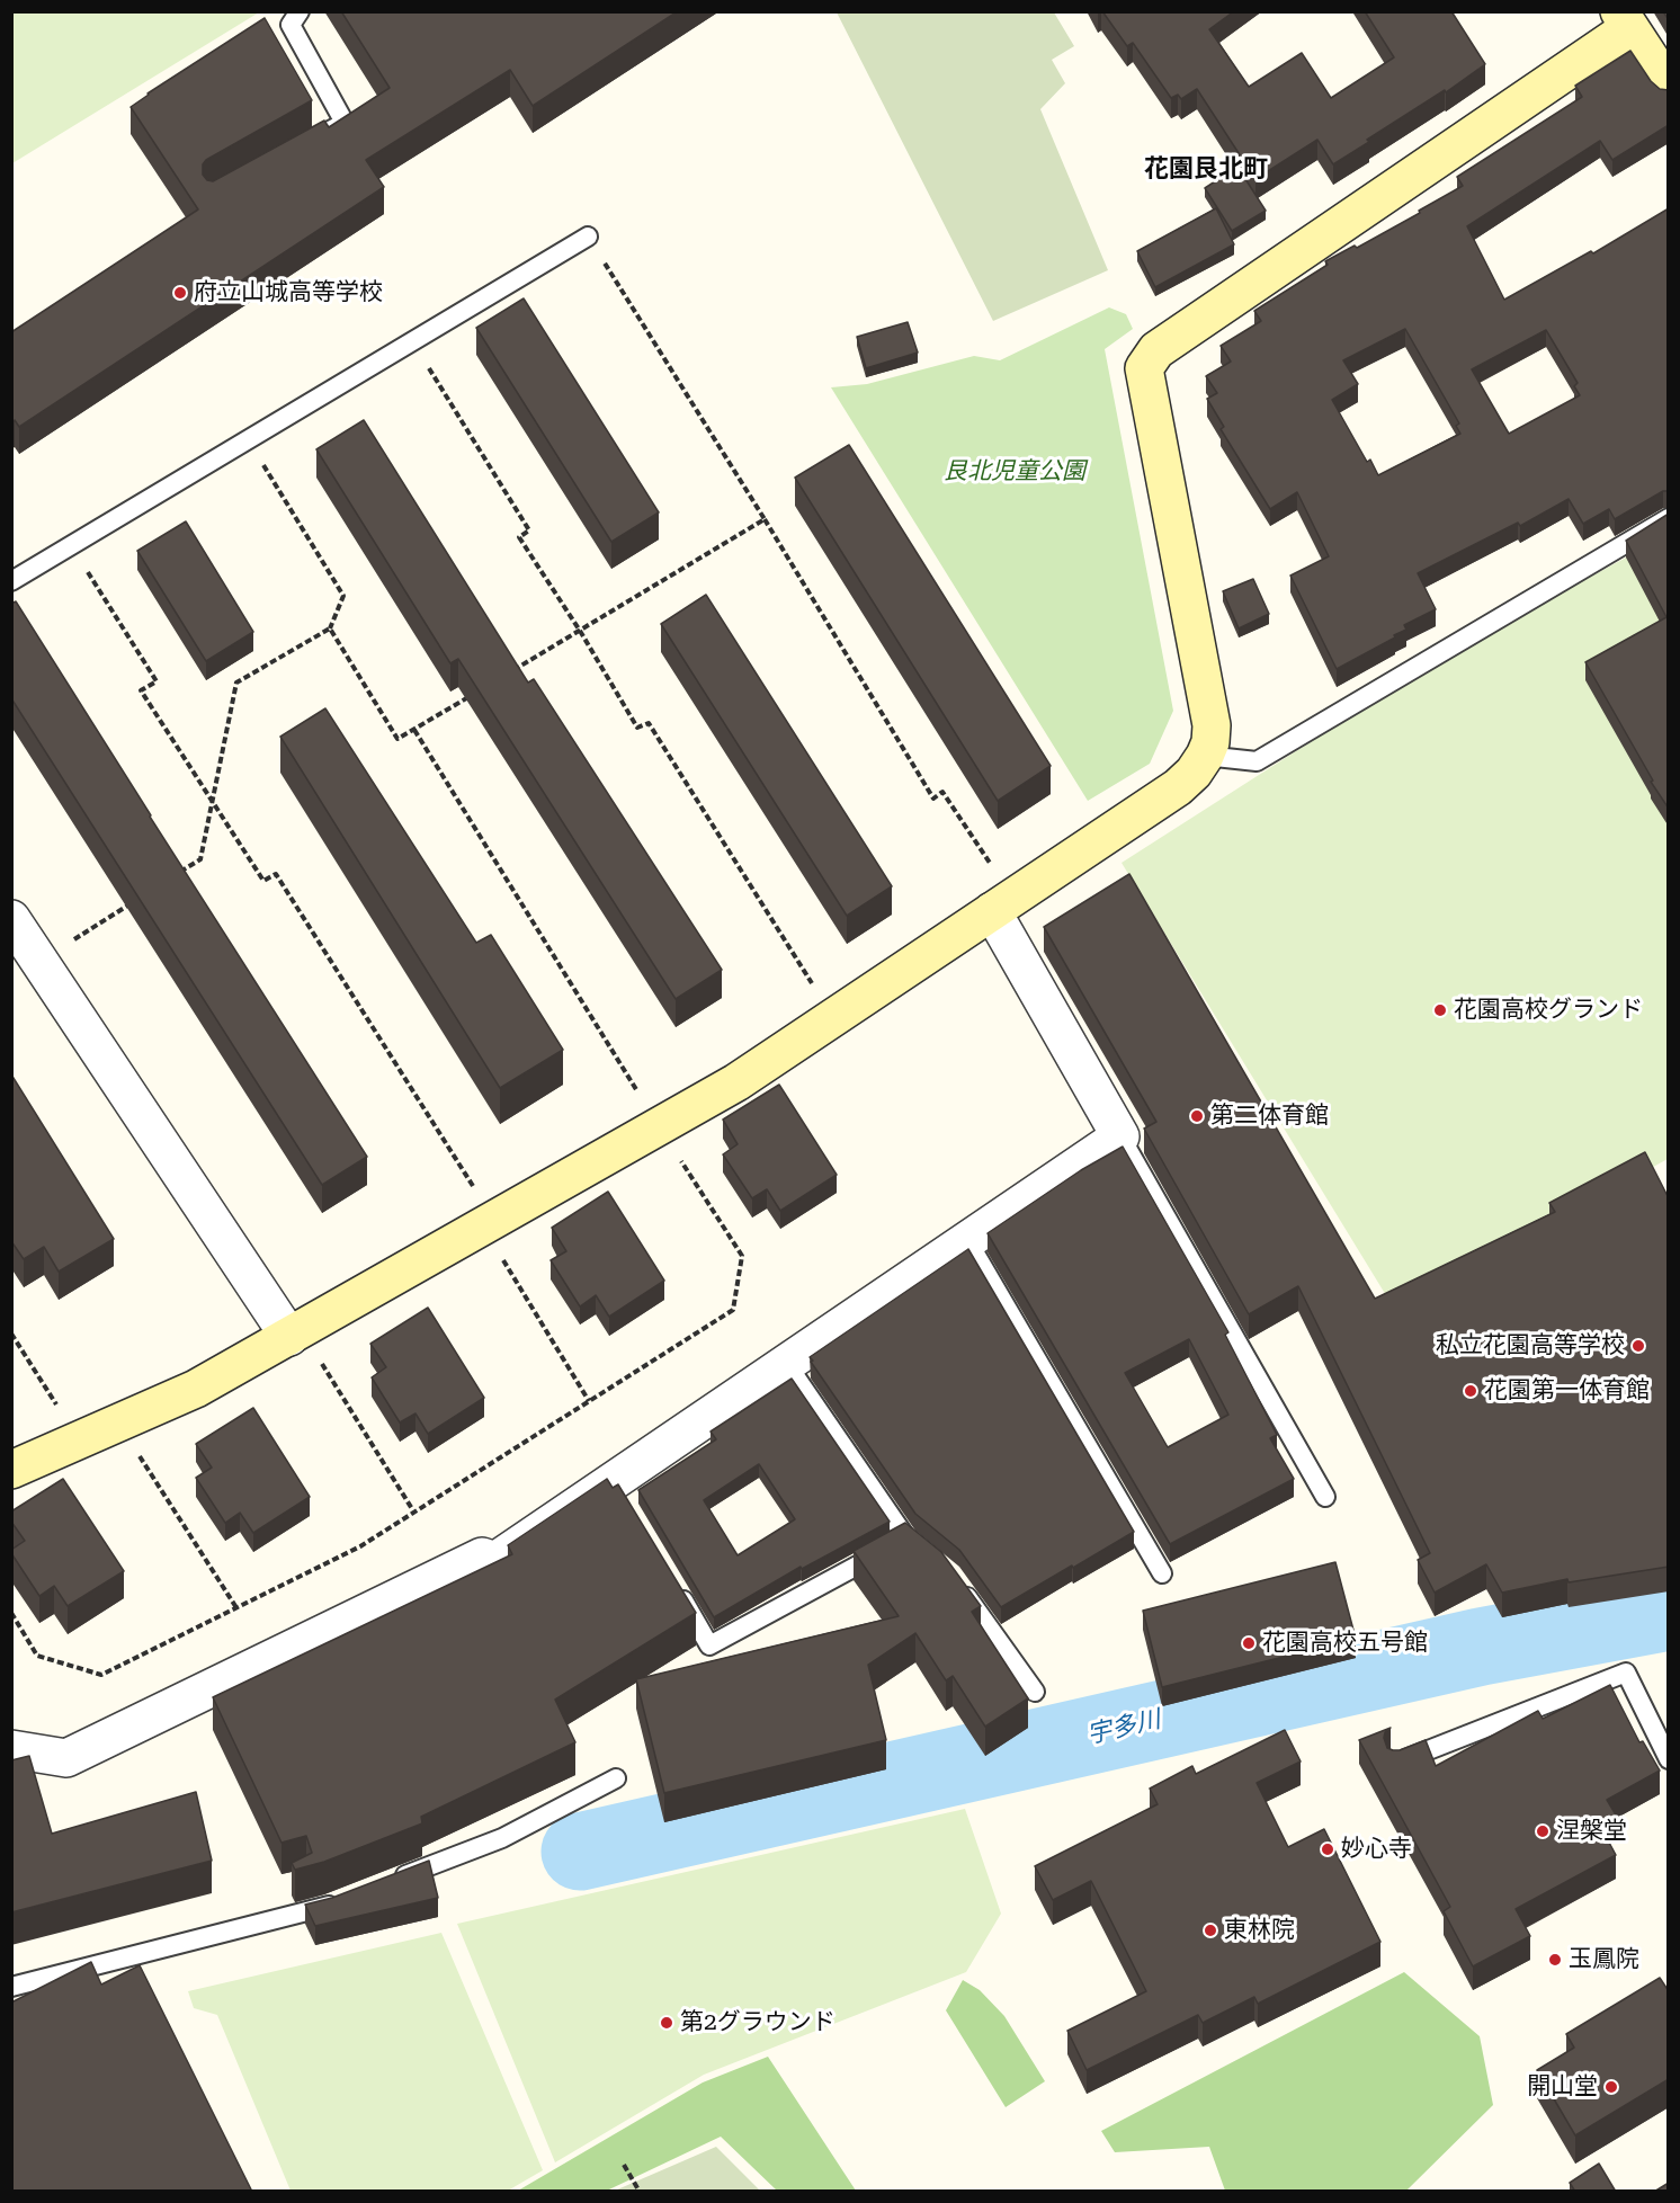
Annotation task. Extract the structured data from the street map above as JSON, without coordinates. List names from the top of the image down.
{
  "districts": ["花園艮北町"],
  "water": ["宇多川"],
  "parks": ["艮北児童公園"],
  "places": [
    "府立山城高等学校",
    "花園高校グランド",
    "第二体育館",
    "私立花園高等学校",
    "花園第一体育館",
    "花園高校五号館",
    "涅槃堂",
    "妙心寺",
    "東林院",
    "玉鳳院",
    "第2グラウンド",
    "開山堂"
  ]
}
